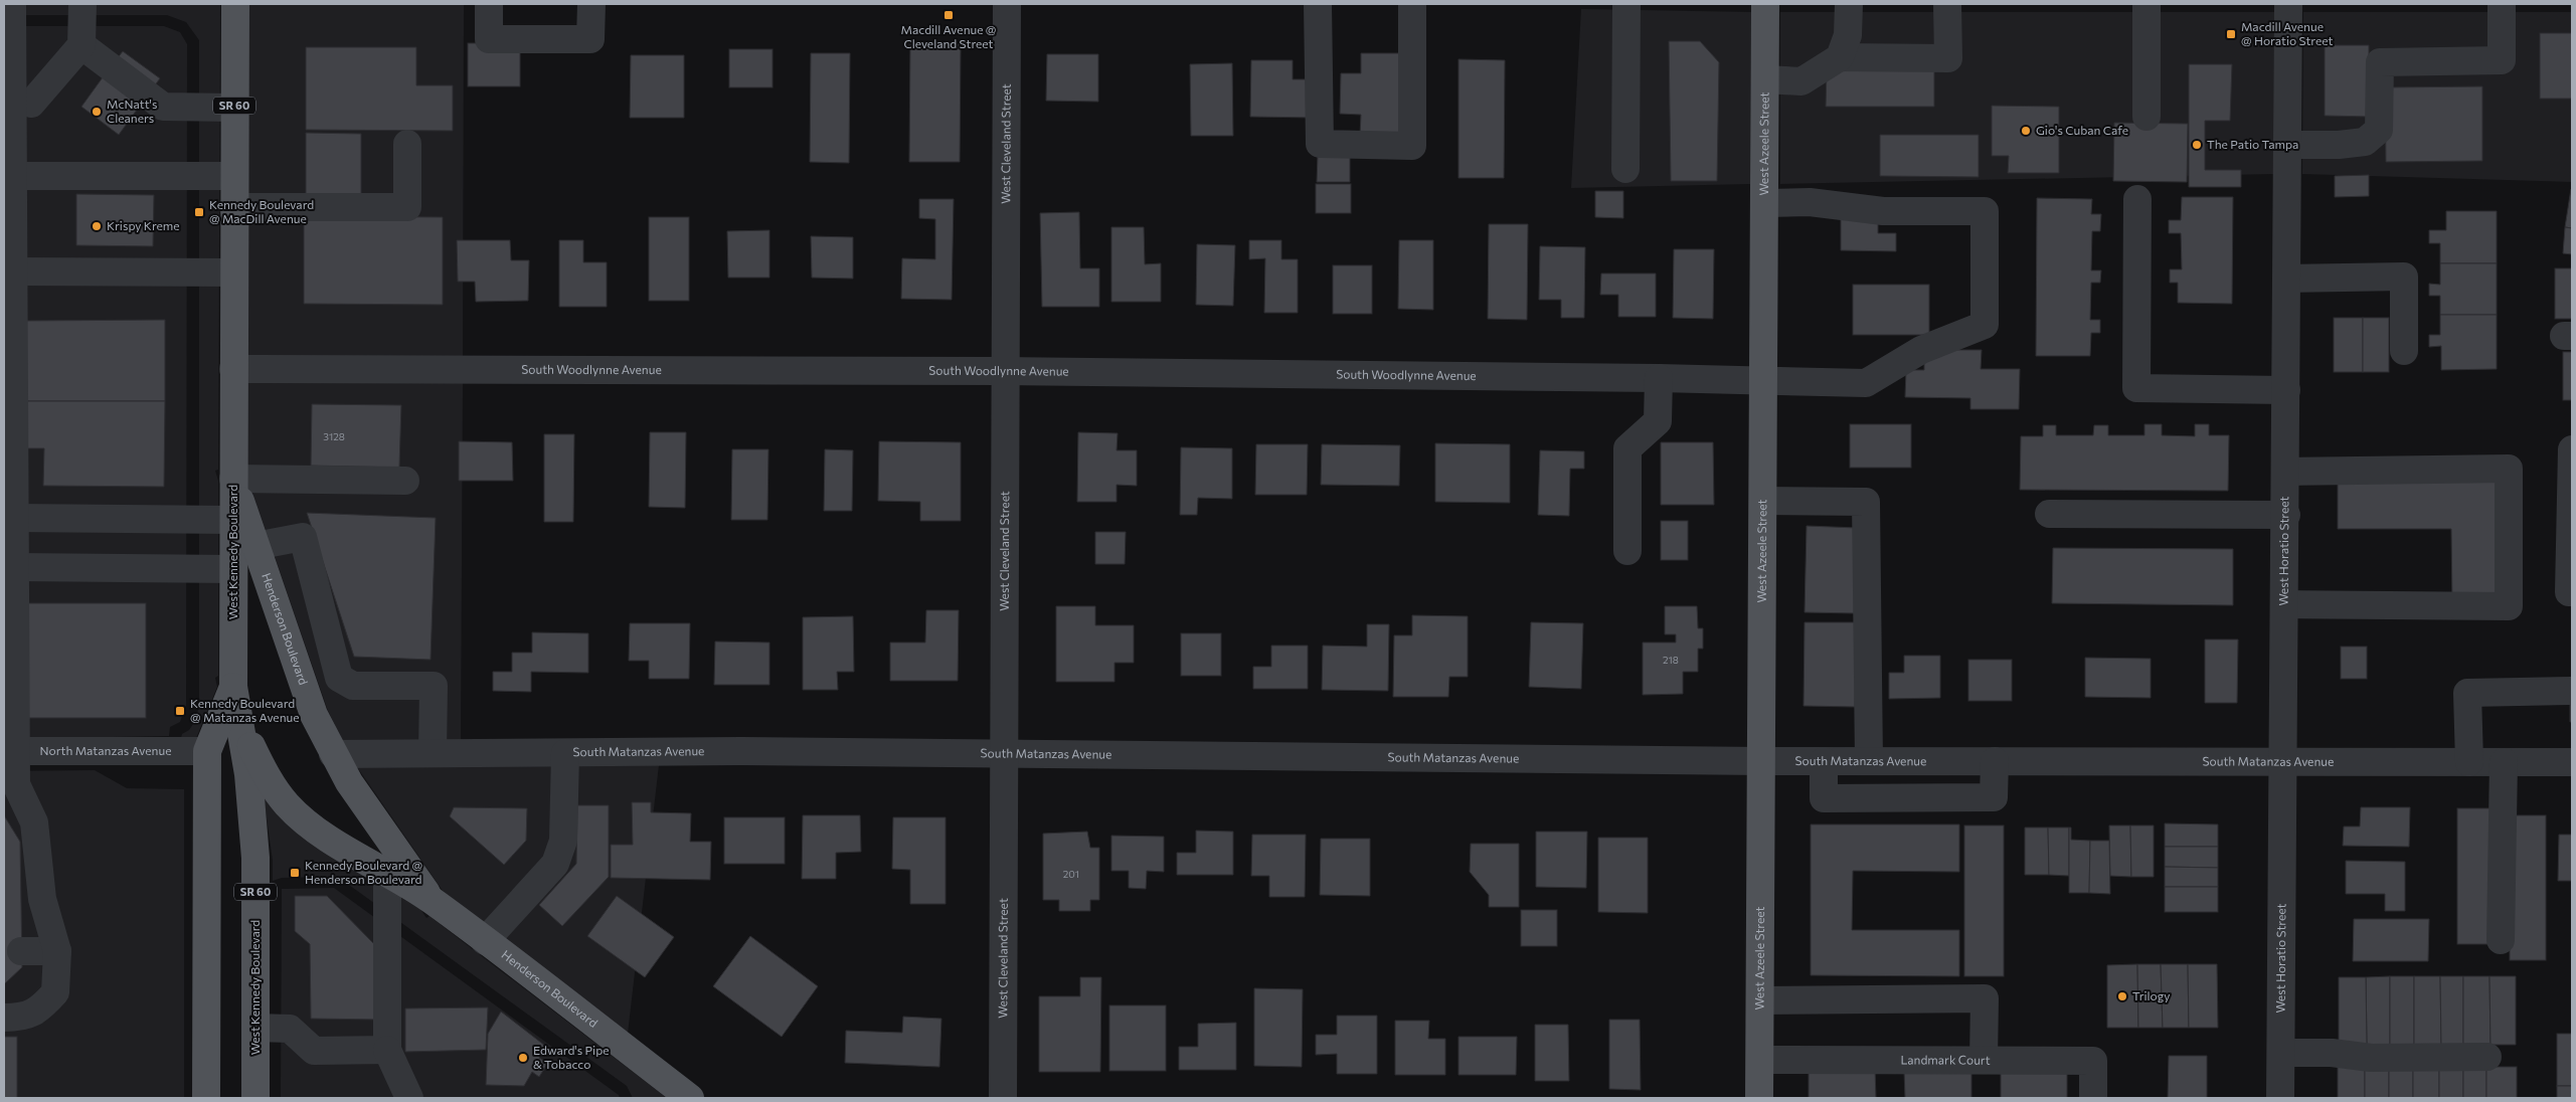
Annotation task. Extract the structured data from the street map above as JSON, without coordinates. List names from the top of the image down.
{
  "streets": {
    "main road": [
      "SR 60",
      "West Azeele Street",
      "West Kennedy Boulevard",
      "Henderson Boulevard"
    ],
    "street": [
      "West Cleveland Street",
      "South Woodlynne Avenue",
      "West Horatio Street",
      "North Matanzas Avenue",
      "South Matanzas Avenue",
      "Landmark Court"
    ]
  },
  "crossings": [
    ["SR 60", "West Kennedy Boulevard"],
    ["SR 60", "Henderson Boulevard"],
    ["SR 60", "North Matanzas Avenue"],
    ["West Cleveland Street", "South Woodlynne Avenue"],
    ["West Cleveland Street", "South Matanzas Avenue"],
    ["West Azeele Street", "South Woodlynne Avenue"],
    ["West Azeele Street", "South Matanzas Avenue"],
    ["West Azeele Street", "Landmark Court"],
    ["South Woodlynne Avenue", "West Kennedy Boulevard"],
    ["West Horatio Street", "South Matanzas Avenue"],
    ["West Kennedy Boulevard", "Henderson Boulevard"],
    ["Henderson Boulevard", "South Matanzas Avenue"]
  ],
  "places": {
    "transit": [
      "Macdill Avenue @ Cleveland Street",
      "Macdill Avenue @ Horatio Street",
      "Kennedy Boulevard @ MacDill Avenue",
      "Kennedy Boulevard @ Matanzas Avenue",
      "Kennedy Boulevard @ Henderson Boulevard"
    ],
    "other": [
      "McNatt's Cleaners",
      "Gio's Cuban Cafe",
      "The Patio Tampa",
      "Krispy Kreme",
      "Trilogy",
      "Edward's Pipe & Tobacco"
    ]
  },
  "house_numbers": ["3128", "218", "201"]
}
